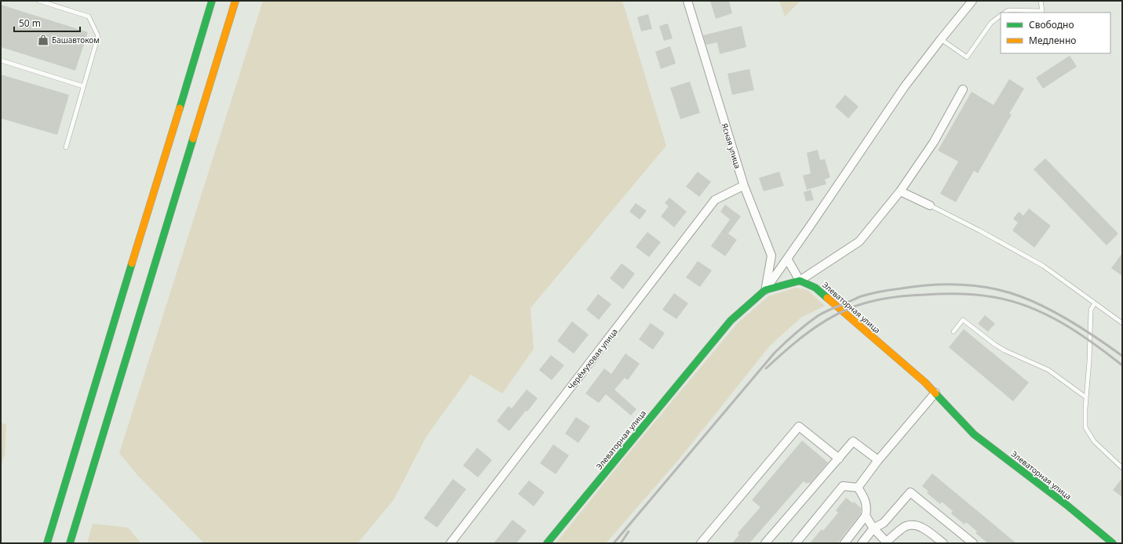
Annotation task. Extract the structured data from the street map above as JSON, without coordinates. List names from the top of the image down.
{
  "streets": {
    "main road": ["Элеваторная улица"],
    "street": ["Ясная улица", "Черёмуховая улица"]
  },
  "crossings": [
    ["Ясная улица", "Элеваторная улица"],
    ["Ясная улица", "Черёмуховая улица"]
  ],
  "places": {
    "shop": ["Башавтоком"]
  },
  "legend": ["Свободно", "Медленно"],
  "scale_bar": "50 m"
}
